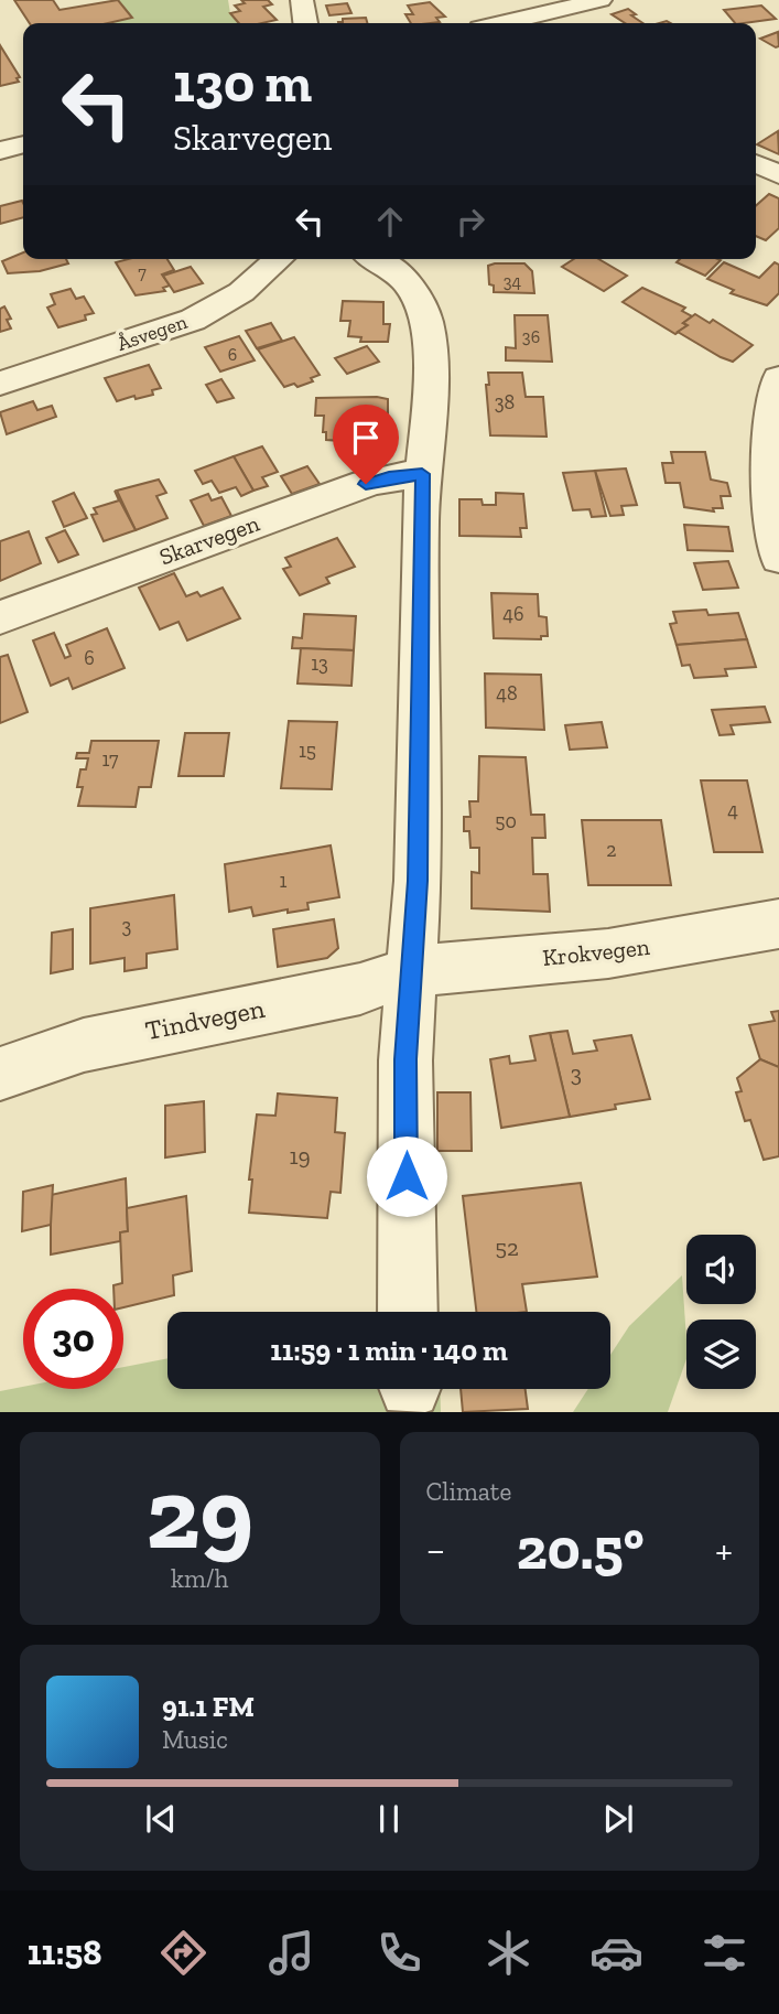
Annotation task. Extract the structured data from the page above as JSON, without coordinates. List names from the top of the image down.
{
  "streets": {
    "street": [
      "Åsvegen",
      "Skarvegen",
      "Krokvegen",
      "Tindvegen"
    ]
  },
  "crossings": [
    ["Krokvegen", "Tindvegen"]
  ],
  "house_numbers": [
    "7",
    "34",
    "36",
    "6",
    "38",
    "46",
    "6",
    "13",
    "48",
    "15",
    "17",
    "4",
    "50",
    "2",
    "1",
    "3",
    "3",
    "19",
    "52"
  ],
  "page": {
    "turn": ["130 m", "Skarvegen"],
    "limit": "30",
    "trip": "11:59 · 1 min · 140 m",
    "tile": [
      ["29", "km/h"],
      "Climate"
    ],
    "heat": ["−", "20.5°", "+"],
    "song": ["91.1 FM", "Music"],
    "tabs": "11:58"
  }
}
